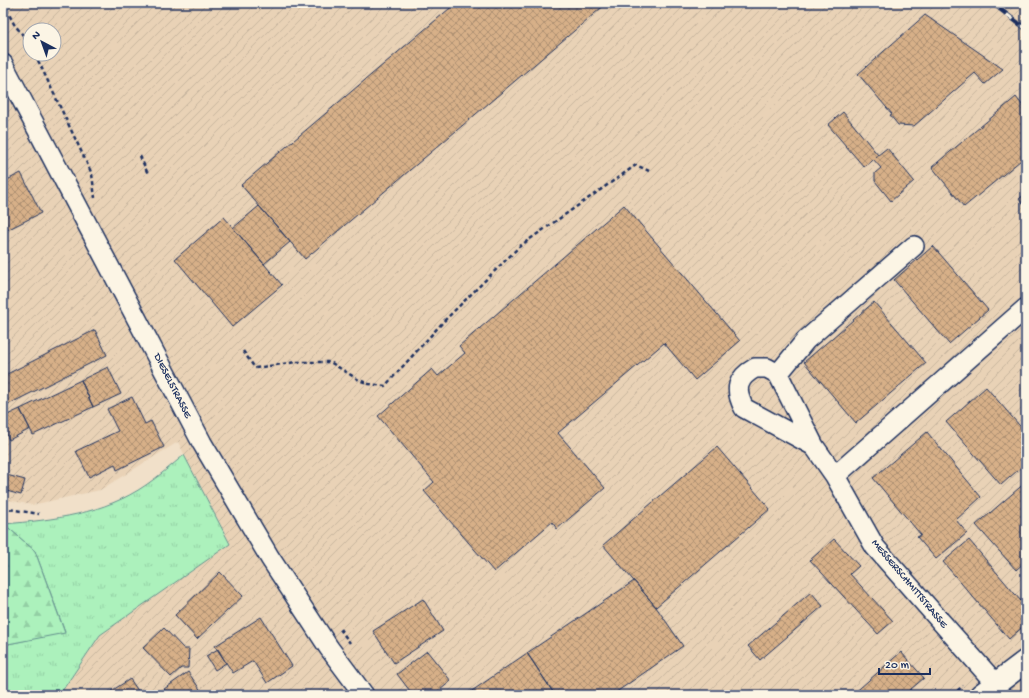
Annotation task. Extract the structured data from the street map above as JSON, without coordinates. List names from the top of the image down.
{
  "streets": {
    "street": ["DIESELSTRASSE", "MESSERSCHMITTSTRASSE"]
  },
  "scale_bar": "20 m",
  "north": "top left"
}
